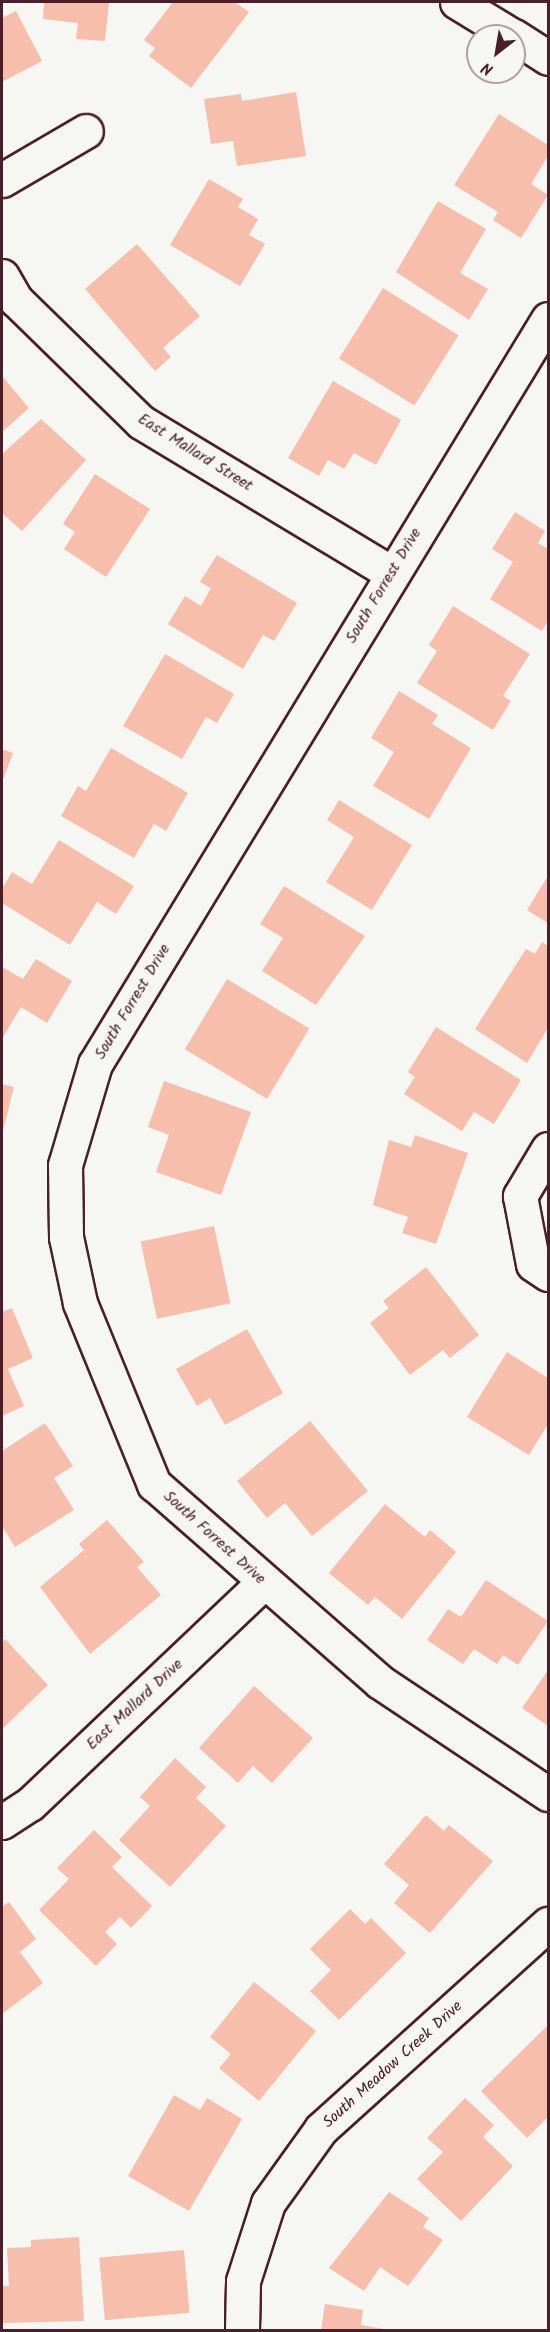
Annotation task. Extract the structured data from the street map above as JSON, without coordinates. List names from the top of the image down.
{
  "streets": {
    "street": [
      "East Mallard Street",
      "South Forrest Drive",
      "East Mallard Drive",
      "South Meadow Creek Drive"
    ]
  },
  "crossings": [
    ["East Mallard Street", "South Forrest Drive"],
    ["South Forrest Drive", "East Mallard Drive"]
  ],
  "north": "bottom left"
}
